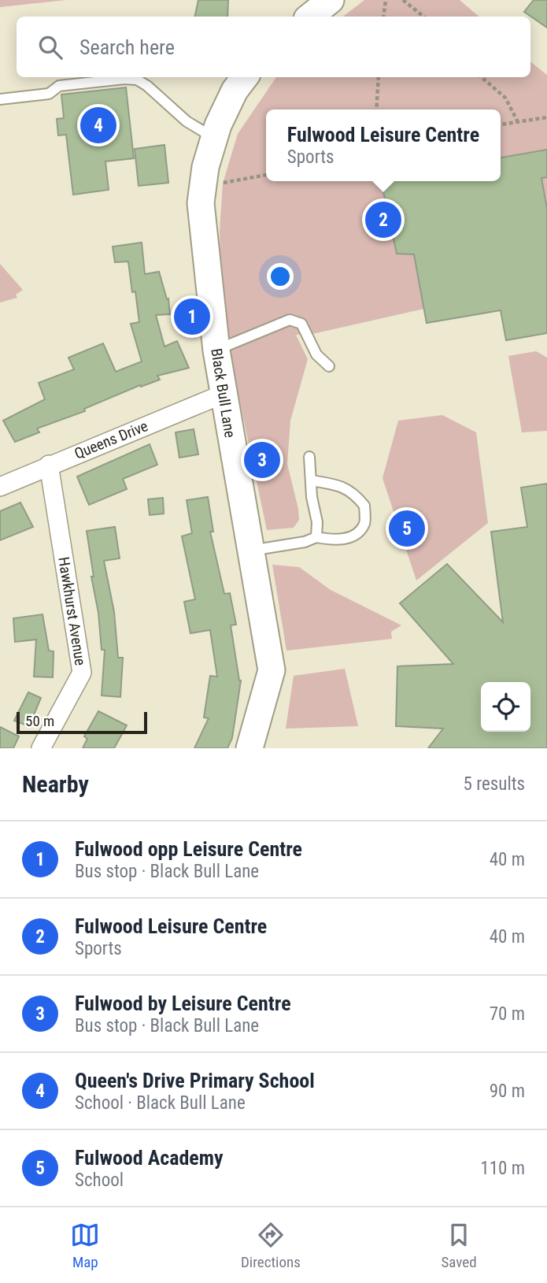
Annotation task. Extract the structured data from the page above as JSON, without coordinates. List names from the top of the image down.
{
  "streets": {
    "street": ["Black Bull Lane", "Queens Drive", "Hawkhurst Avenue"]
  },
  "crossings": [
    ["Black Bull Lane", "Queens Drive"],
    ["Queens Drive", "Hawkhurst Avenue"]
  ],
  "scale_bar": "50 m",
  "page": {
    "search": "Search here",
    "pins": [
      "4",
      "2",
      "1",
      "3",
      "5"
    ],
    "popup": ["Fulwood Leisure Centre", "Sports"],
    "scale": "50 m",
    "heading": ["Nearby", "5 results"],
    "list": [
      {
        "mark": "1",
        "name": "Fulwood opp Leisure Centre",
        "note": "Bus stop · Black Bull Lane",
        "value": "40 m"
      },
      {
        "mark": "2",
        "name": "Fulwood Leisure Centre",
        "note": "Sports",
        "value": "40 m"
      },
      {
        "mark": "3",
        "name": "Fulwood by Leisure Centre",
        "note": "Bus stop · Black Bull Lane",
        "value": "70 m"
      },
      {
        "mark": "4",
        "name": "Queen's Drive Primary School",
        "note": "School · Black Bull Lane",
        "value": "90 m"
      },
      {
        "mark": "5",
        "name": "Fulwood Academy",
        "note": "School",
        "value": "110 m"
      }
    ],
    "nav": ["Map", "Directions", "Saved"]
  }
}
